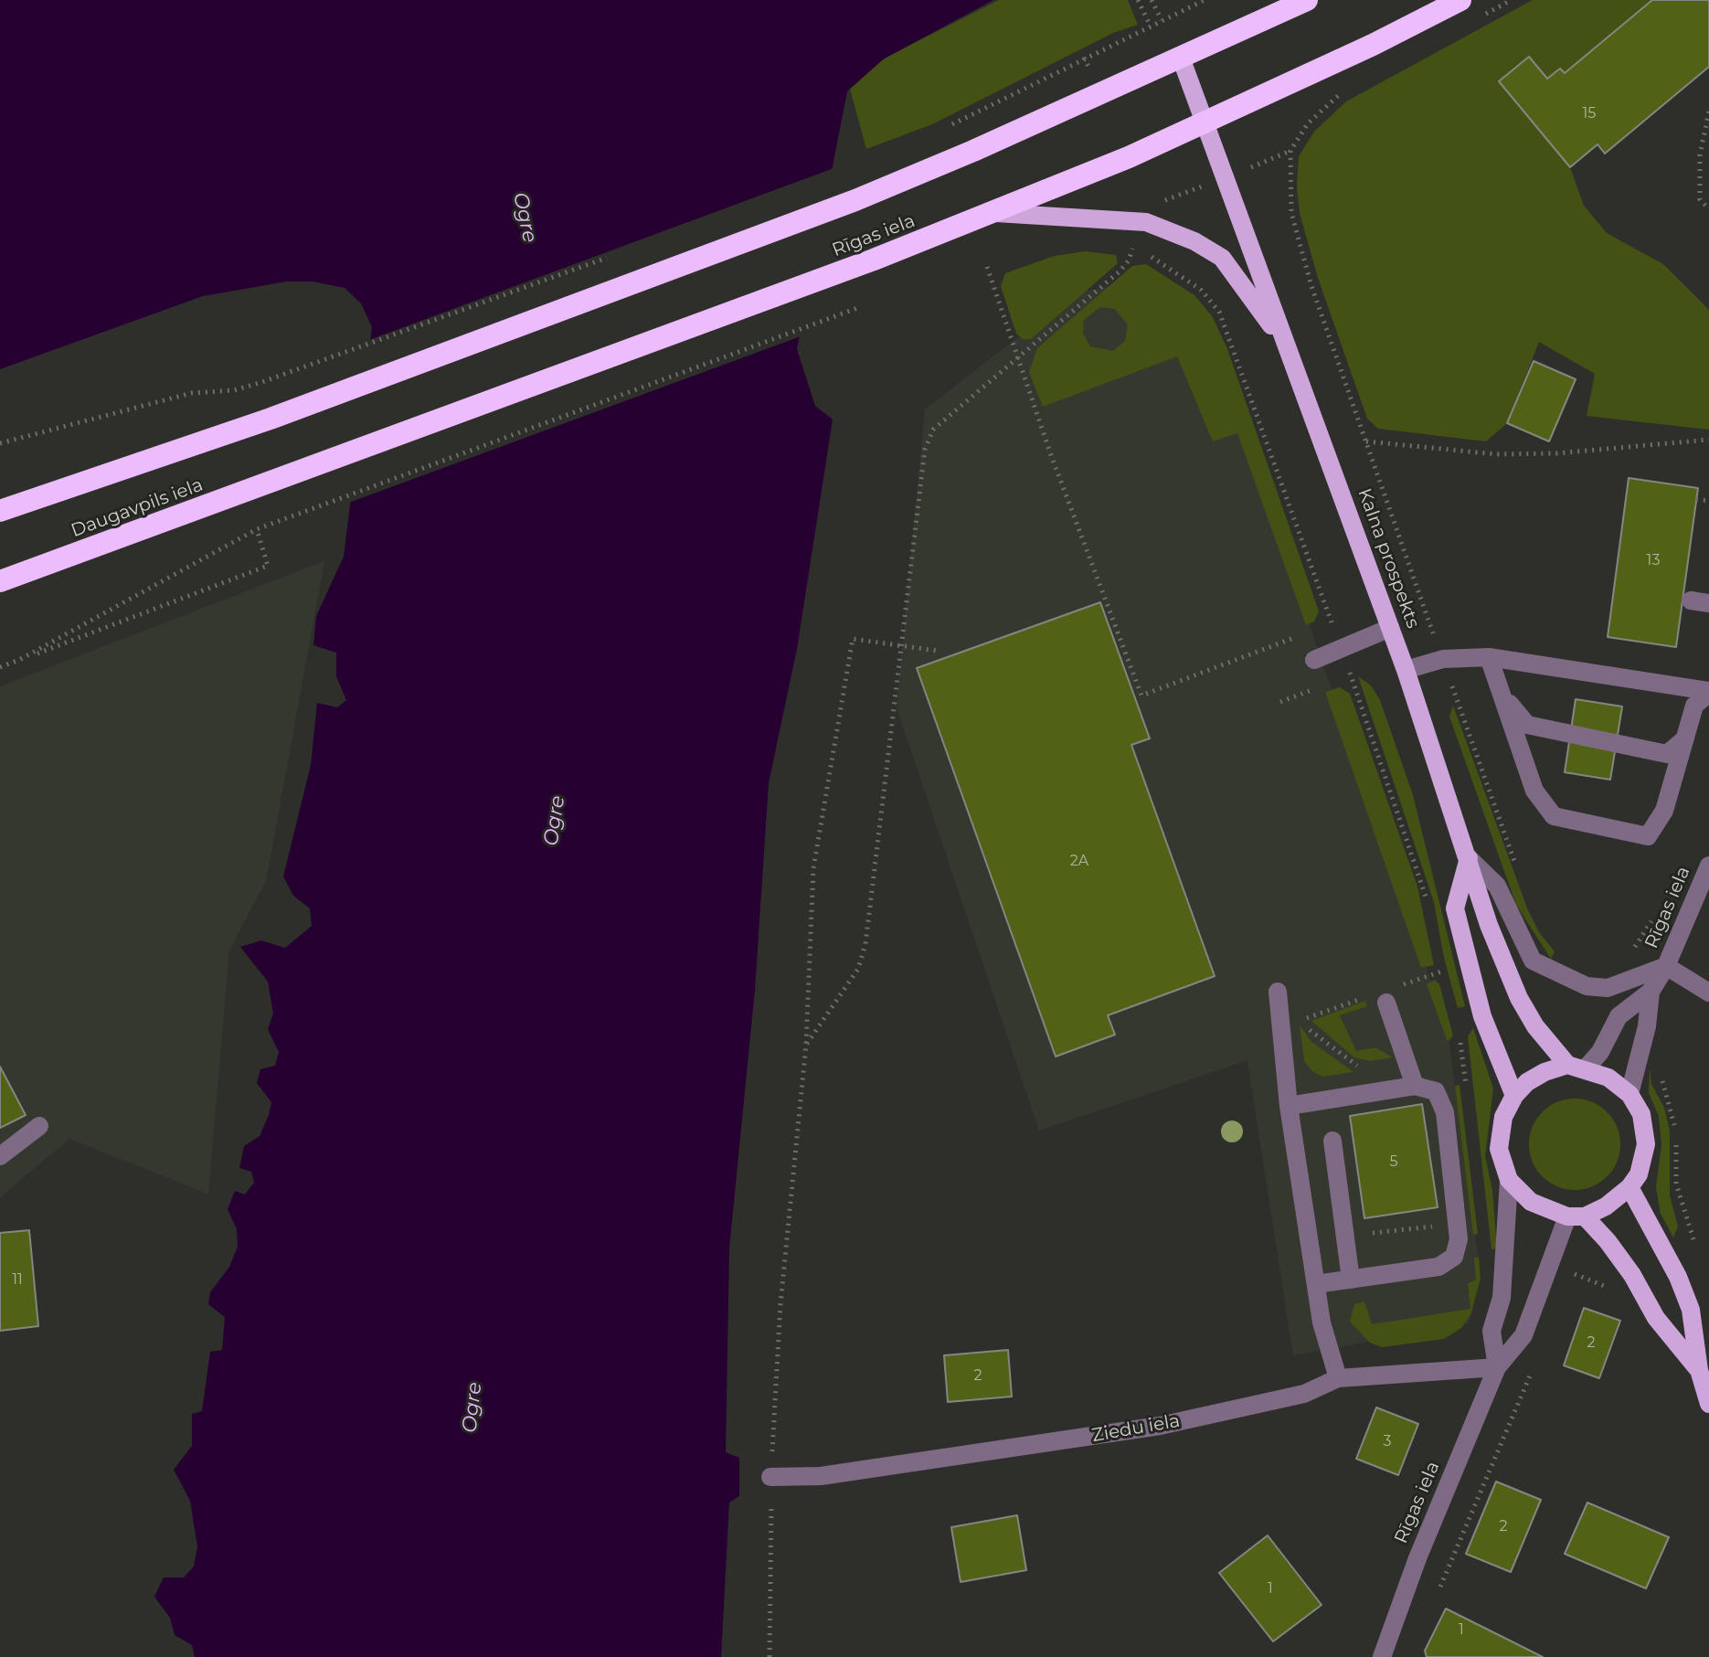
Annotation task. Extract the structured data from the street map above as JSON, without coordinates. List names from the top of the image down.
{
  "streets": {
    "highway": ["Rīgas iela", "Daugavpils iela"],
    "main road": ["Kalna prospekts"],
    "street": ["Ziedu iela"]
  },
  "crossings": [
    ["Rīgas iela", "Daugavpils iela"],
    ["Rīgas iela", "Kalna prospekts"],
    ["Rīgas iela", "Ziedu iela"]
  ],
  "water": ["Ogre"],
  "house_numbers": [
    "15",
    "13",
    "2A",
    "5",
    "11",
    "2",
    "2",
    "3",
    "2",
    "1",
    "1"
  ]
}
